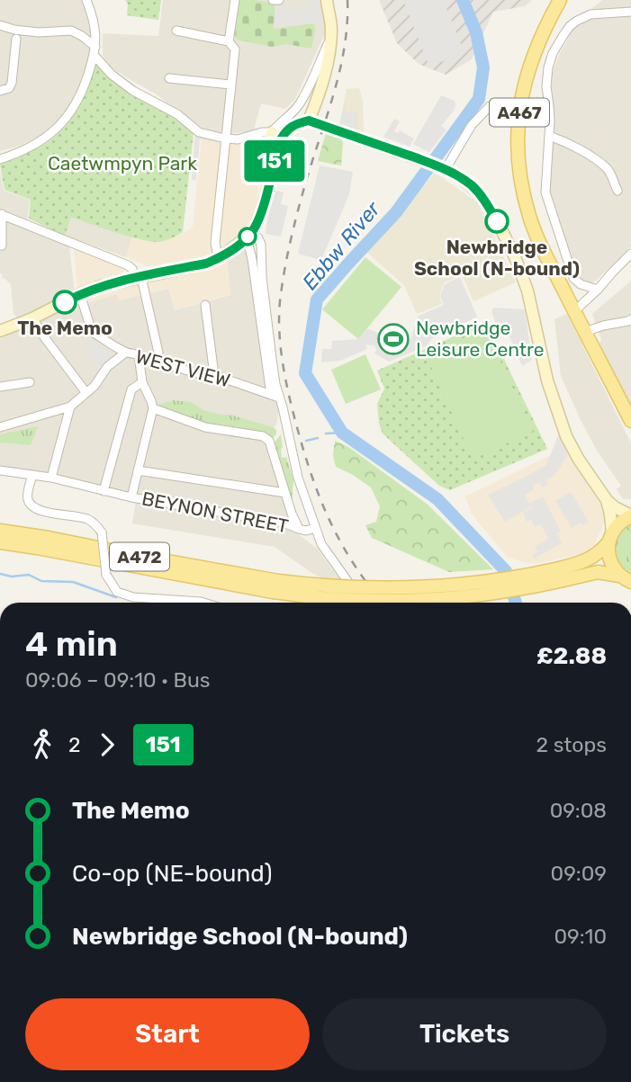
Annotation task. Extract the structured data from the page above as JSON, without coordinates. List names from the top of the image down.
{
  "streets": {
    "main road": ["A467", "A472"],
    "street": ["WEST VIEW", "BEYNON STREET"]
  },
  "water": ["Ebbw River"],
  "parks": ["Caetwmpyn Park"],
  "places": {
    "other": ["Newbridge School (N-bound)", "The Memo"],
    "sports": ["Newbridge Leisure Centre"]
  },
  "lines": ["bus line 151"],
  "page": {
    "on_map": "151",
    "heading": ["4 min", "09:06 – 09:10 · Bus", "£2.88"],
    "legs": ["2", "151", "2 stops"],
    "list": [
      {
        "name": "The Memo",
        "value": "09:08"
      },
      {
        "name": "Co-op (NE-bound)",
        "value": "09:09"
      },
      {
        "name": "Newbridge School (N-bound)",
        "value": "09:10"
      }
    ],
    "buttons": ["Start", "Tickets"]
  }
}
